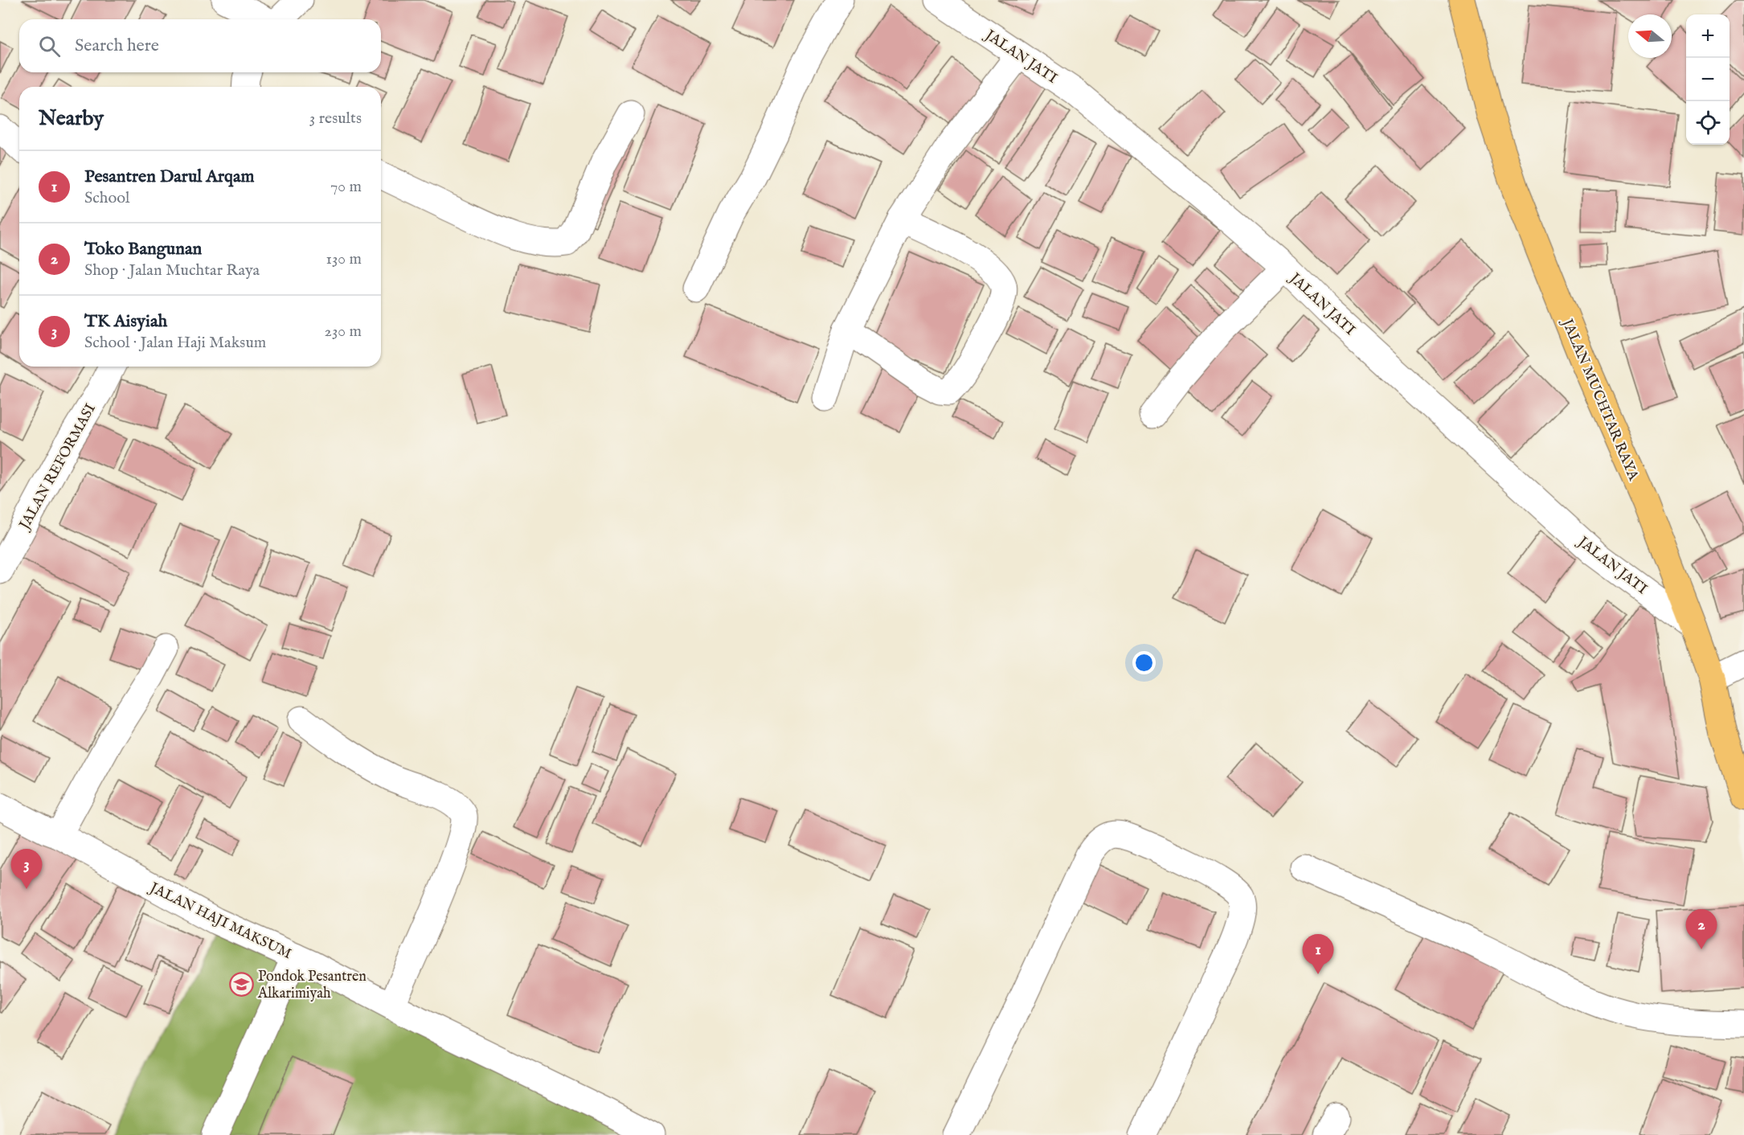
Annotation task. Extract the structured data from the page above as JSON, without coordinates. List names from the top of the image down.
{
  "streets": {
    "highway": ["JALAN MUCHTAR RAYA"],
    "street": ["JALAN JATI", "JALAN REFORMASI", "JALAN HAJI MAKSUM"]
  },
  "crossings": [
    ["JALAN JATI", "JALAN MUCHTAR RAYA"]
  ],
  "places": {
    "school or university": ["Pondok Pesantren Alkarimiyah"]
  },
  "north": "left",
  "page": {
    "map_buttons": ["+", "−"],
    "search": "Search here",
    "heading": ["Nearby", "3 results"],
    "list": [
      {
        "mark": "1",
        "name": "Pesantren Darul Arqam",
        "note": "School",
        "value": "70 m"
      },
      {
        "mark": "2",
        "name": "Toko Bangunan",
        "note": "Shop · Jalan Muchtar Raya",
        "value": "130 m"
      },
      {
        "mark": "3",
        "name": "TK Aisyiah",
        "note": "School · Jalan Haji Maksum",
        "value": "230 m"
      }
    ],
    "pins": ["3", "2", "1"]
  }
}
